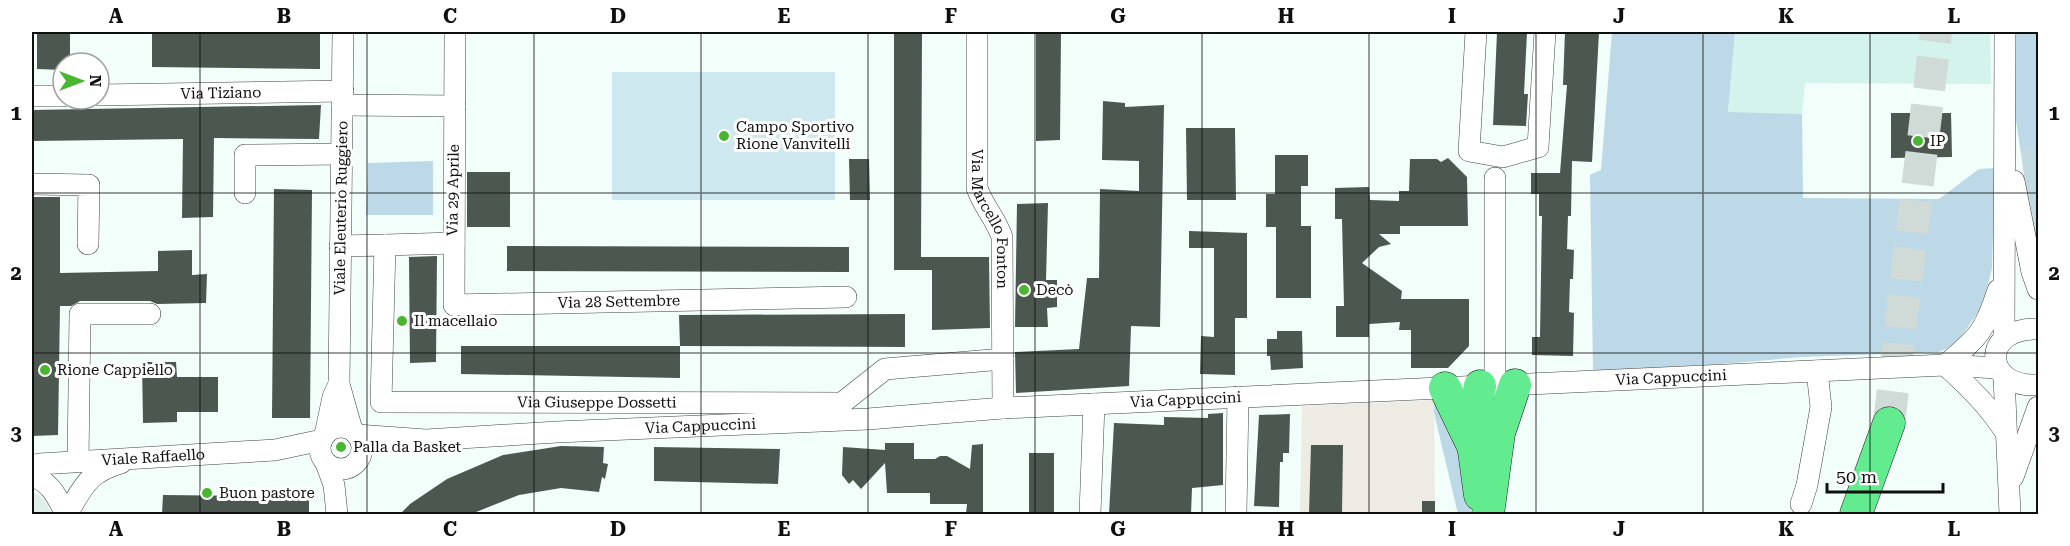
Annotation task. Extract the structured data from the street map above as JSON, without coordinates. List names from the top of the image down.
{
  "streets": {
    "street": [
      "Via Tiziano",
      "Via 29 Aprile",
      "Viale Eleuterio Ruggiero",
      "Via Marcello Fonton",
      "Via 28 Settembre",
      "Via Cappuccini",
      "Via Giuseppe Dossetti",
      "Viale Raffaello"
    ]
  },
  "crossings": [
    ["Via Tiziano", "Viale Eleuterio Ruggiero"],
    ["Via 29 Aprile", "Via 28 Settembre"],
    ["Via 29 Aprile", "Via Giuseppe Dossetti"],
    ["Viale Eleuterio Ruggiero", "Via Cappuccini"],
    ["Viale Eleuterio Ruggiero", "Viale Raffaello"],
    ["Via Marcello Fonton", "Via Cappuccini"],
    ["Via Marcello Fonton", "Via Giuseppe Dossetti"]
  ],
  "places": [
    "Campo Sportivo Rione Vanvitelli",
    "IP",
    "Decò",
    "Il macellaio",
    "Rione Cappiello",
    "Palla da Basket",
    "Buon pastore"
  ],
  "scale_bar": "50 m",
  "north": "right",
  "grid": {
    "columns": [
      "A",
      "B",
      "C",
      "D",
      "E",
      "F",
      "G",
      "H",
      "I",
      "J",
      "K",
      "L"
    ],
    "rows": ["1", "2", "3"]
  }
}
